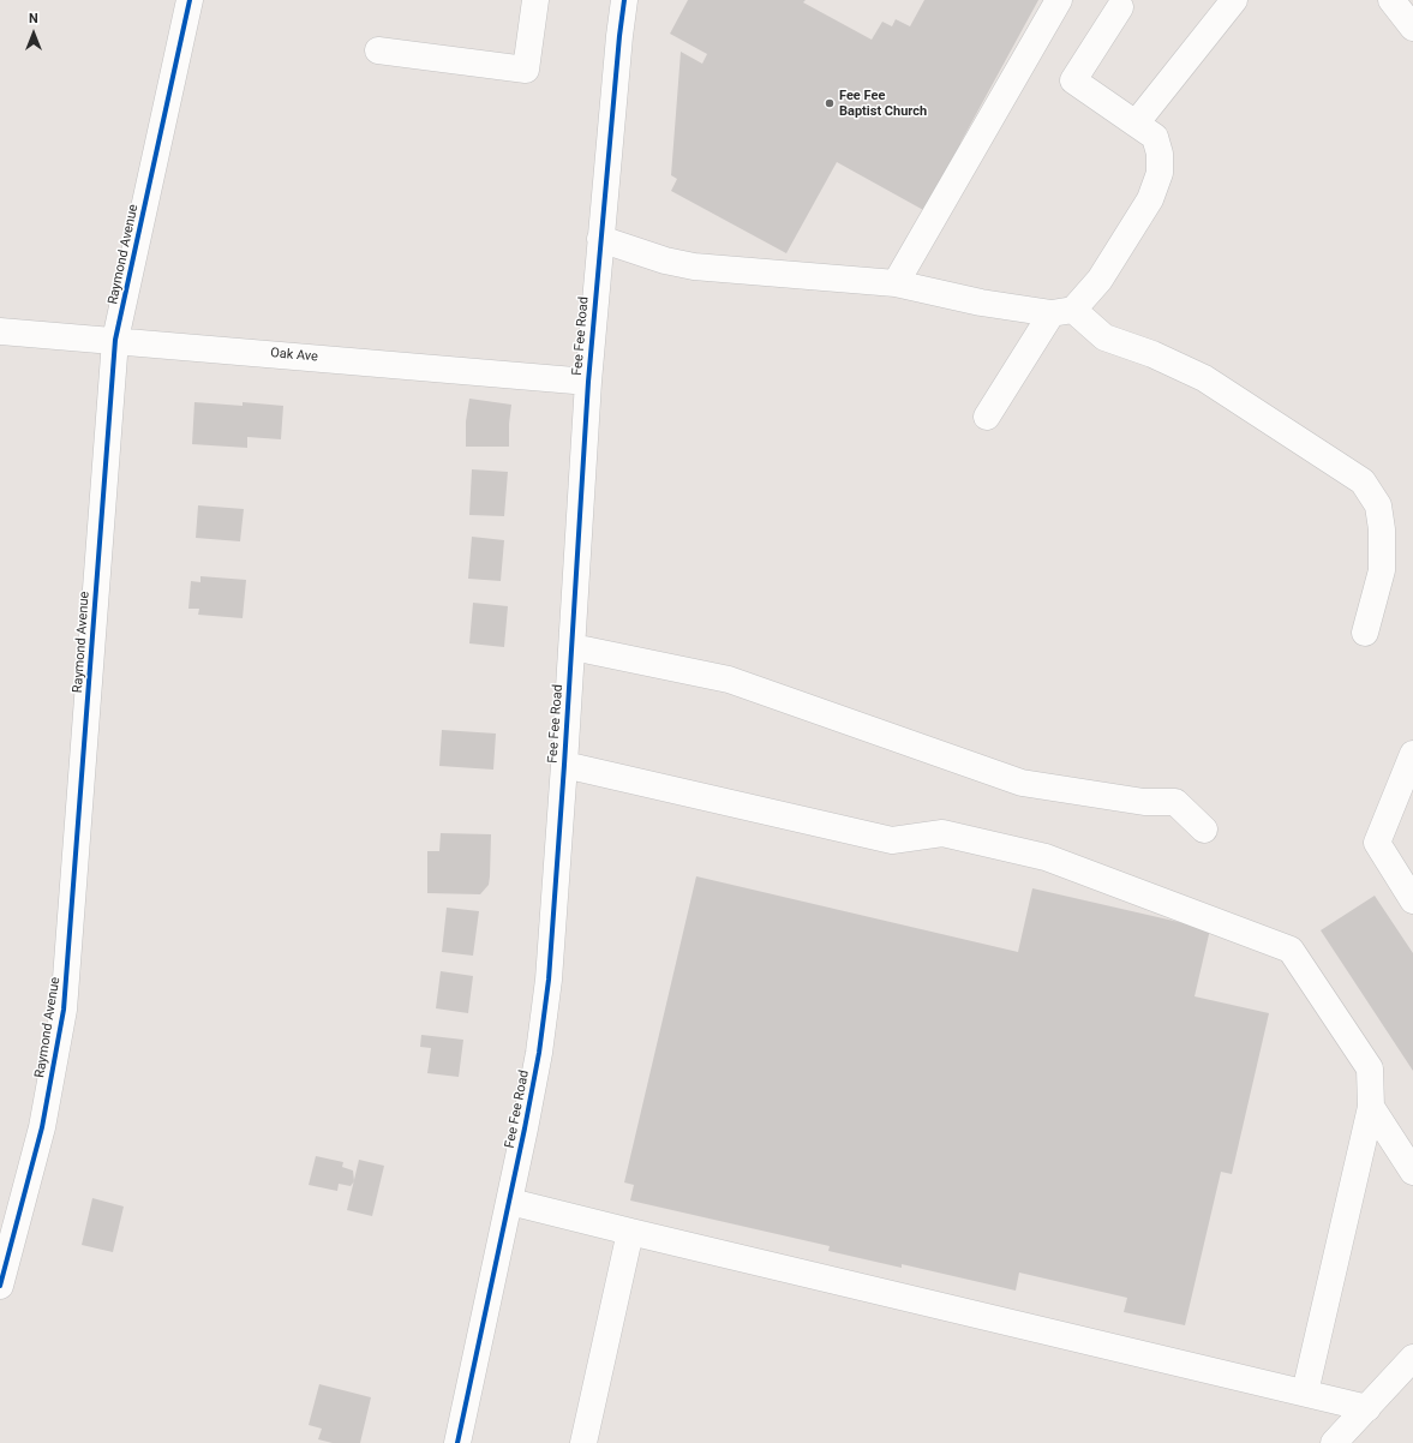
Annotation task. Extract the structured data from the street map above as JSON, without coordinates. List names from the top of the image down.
{
  "streets": {
    "street": ["Raymond Avenue", "Fee Fee Road", "Oak Ave"]
  },
  "crossings": [
    ["Raymond Avenue", "Oak Ave"],
    ["Fee Fee Road", "Oak Ave"]
  ],
  "places": ["Fee Fee Baptist Church"],
  "north": "top"
}
